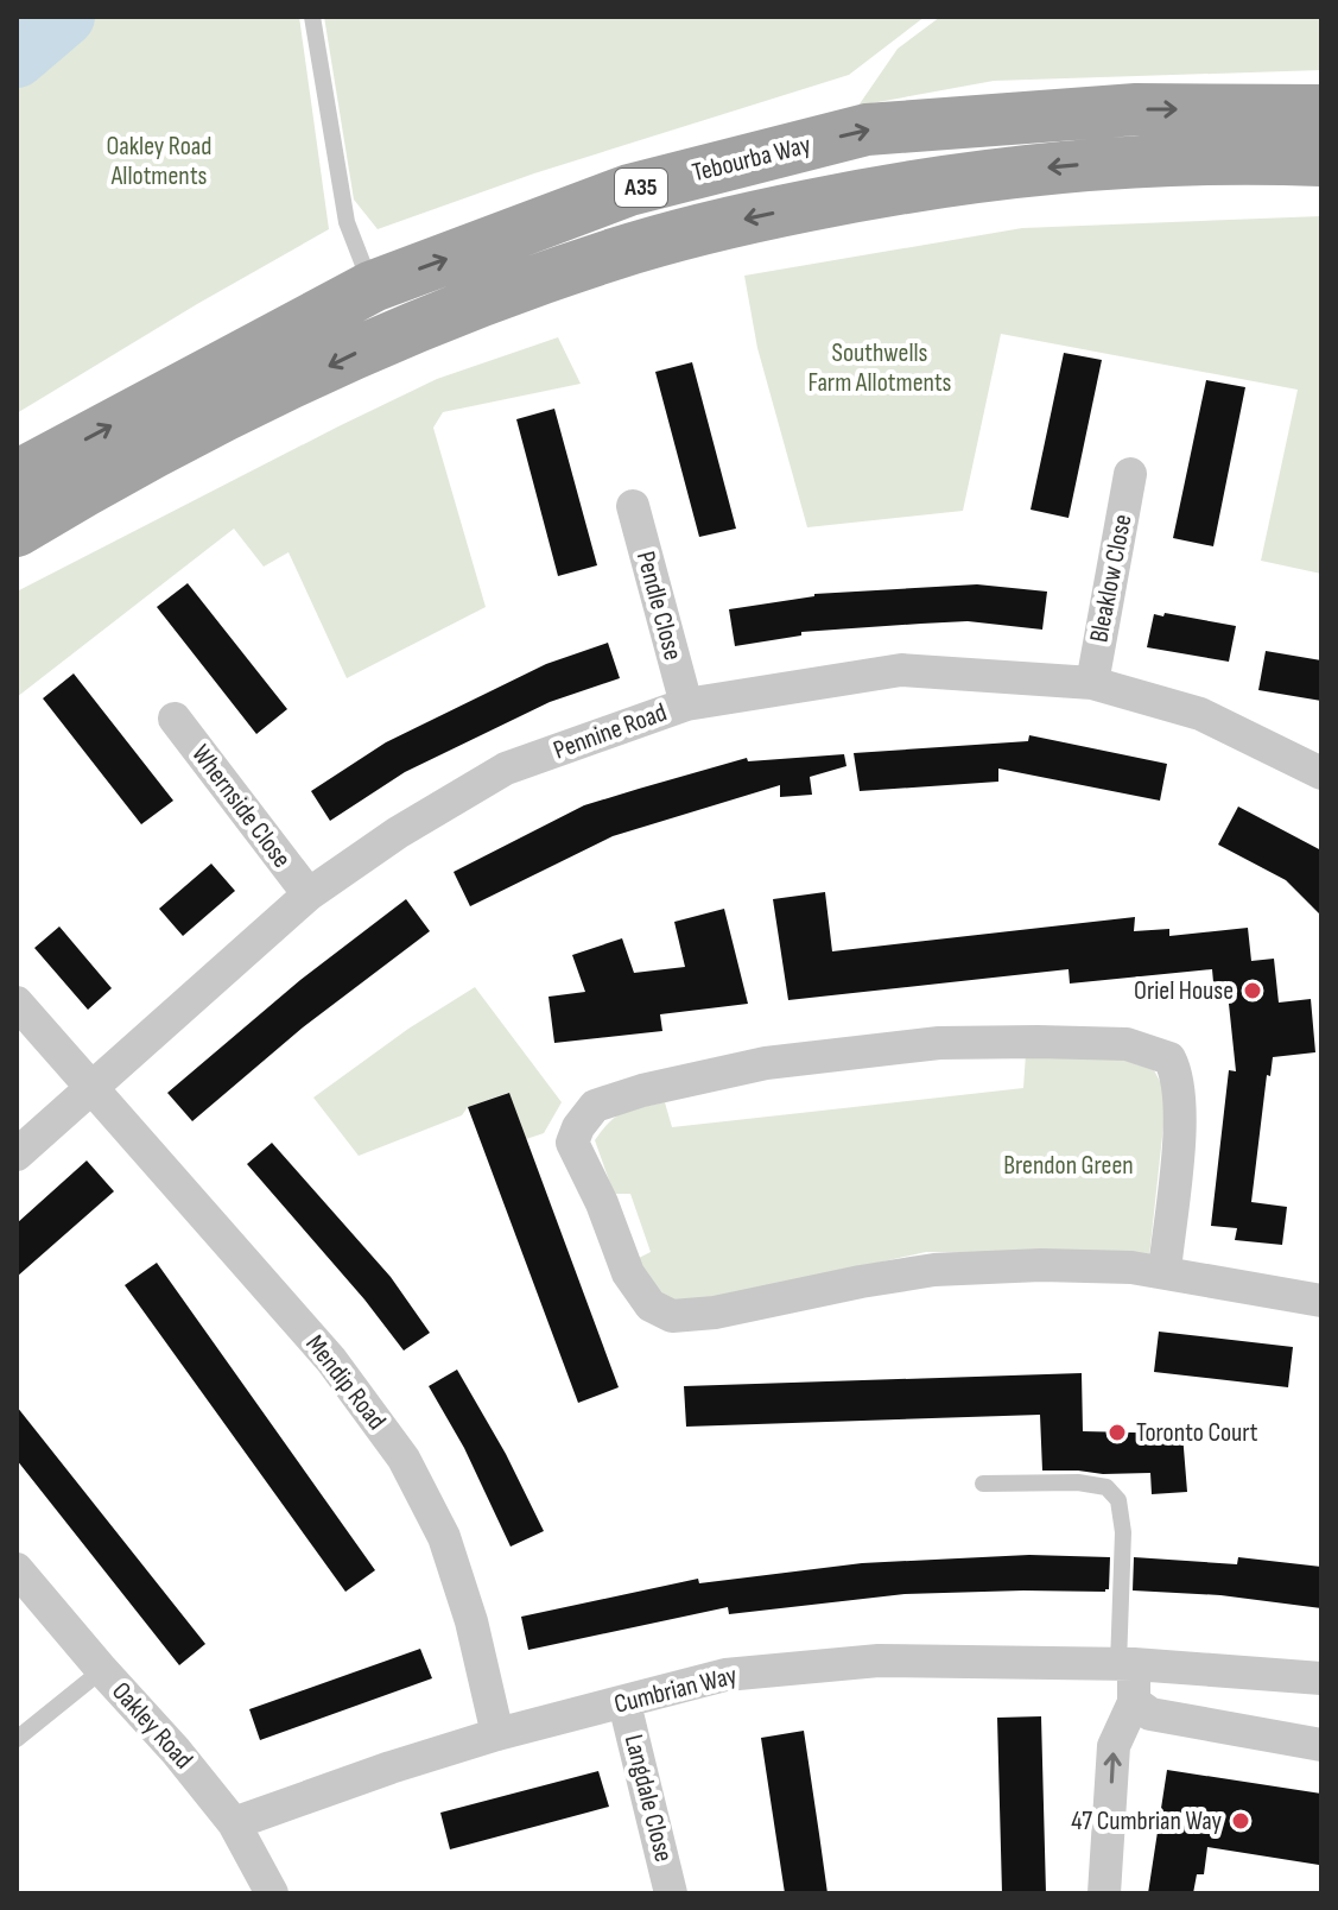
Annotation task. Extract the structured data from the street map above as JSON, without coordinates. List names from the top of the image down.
{
  "streets": {
    "main road": ["Tebourba Way", "A35"],
    "street": [
      "Bleaklow Close",
      "Pendle Close",
      "Pennine Road",
      "Whernside Close",
      "Mendip Road",
      "Cumbrian Way",
      "Oakley Road",
      "Langdale Close"
    ]
  },
  "crossings": [
    ["Bleaklow Close", "Pennine Road"],
    ["Pendle Close", "Pennine Road"],
    ["Pennine Road", "Whernside Close"],
    ["Pennine Road", "Mendip Road"],
    ["Mendip Road", "Cumbrian Way"],
    ["Cumbrian Way", "Oakley Road"],
    ["Cumbrian Way", "Langdale Close"]
  ],
  "parks": ["Oakley Road Allotments", "Southwells Farm Allotments", "Brendon Green"],
  "places": ["Oriel House", "Toronto Court", "47 Cumbrian Way"]
}
